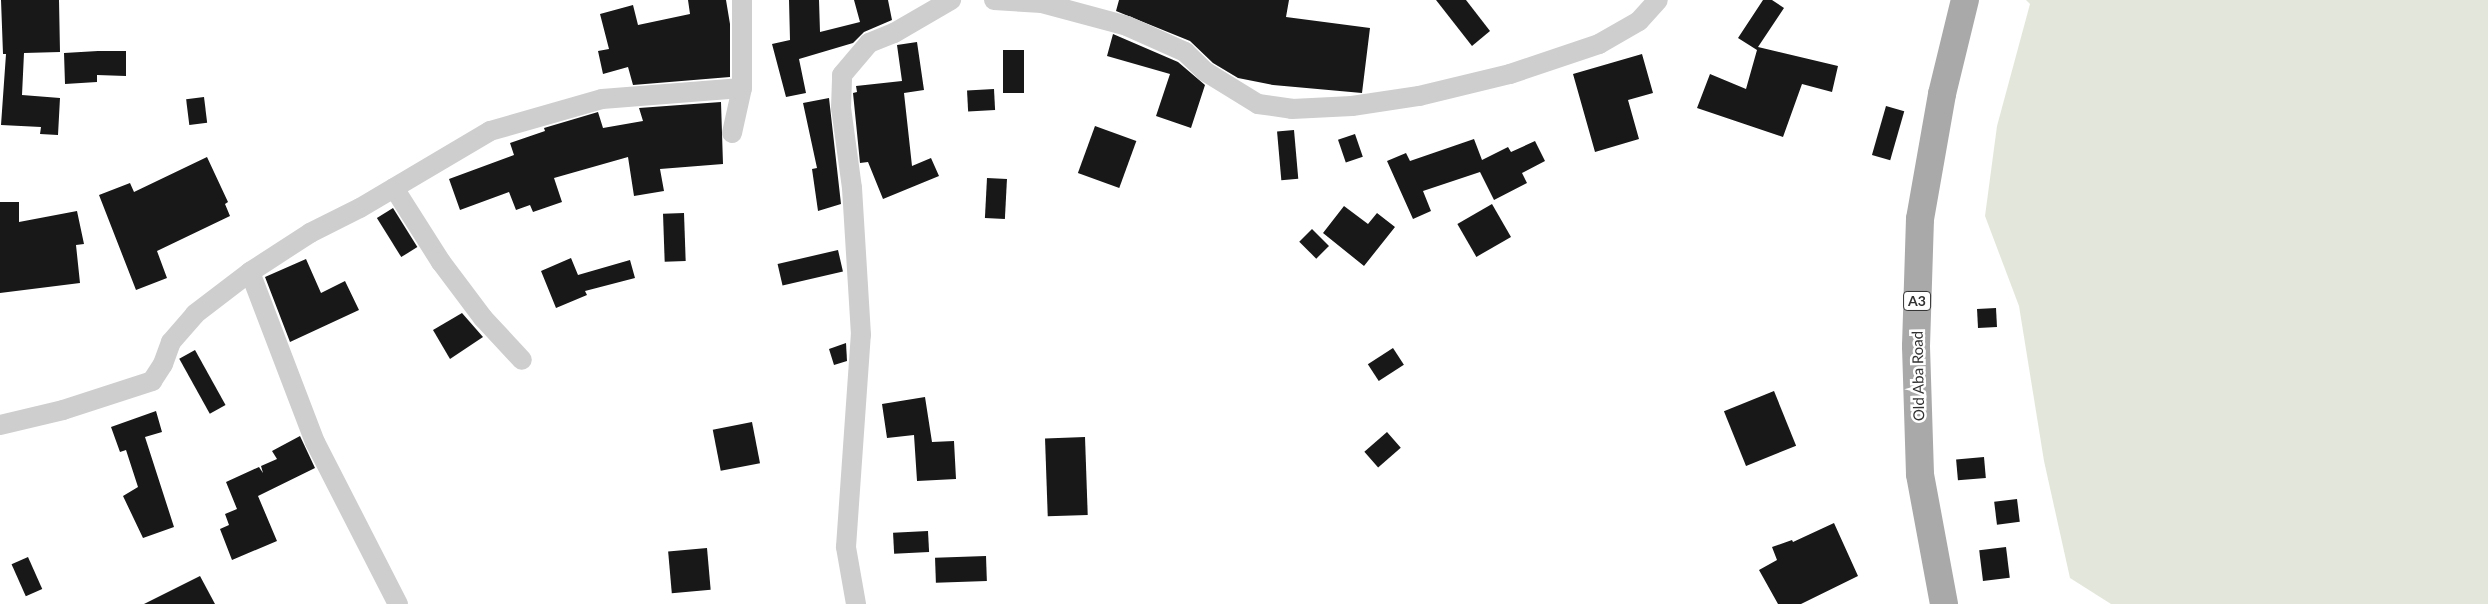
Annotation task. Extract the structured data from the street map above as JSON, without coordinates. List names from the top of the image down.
{
  "streets": {
    "main road": ["A3", "Old Aba Road"]
  }
}
